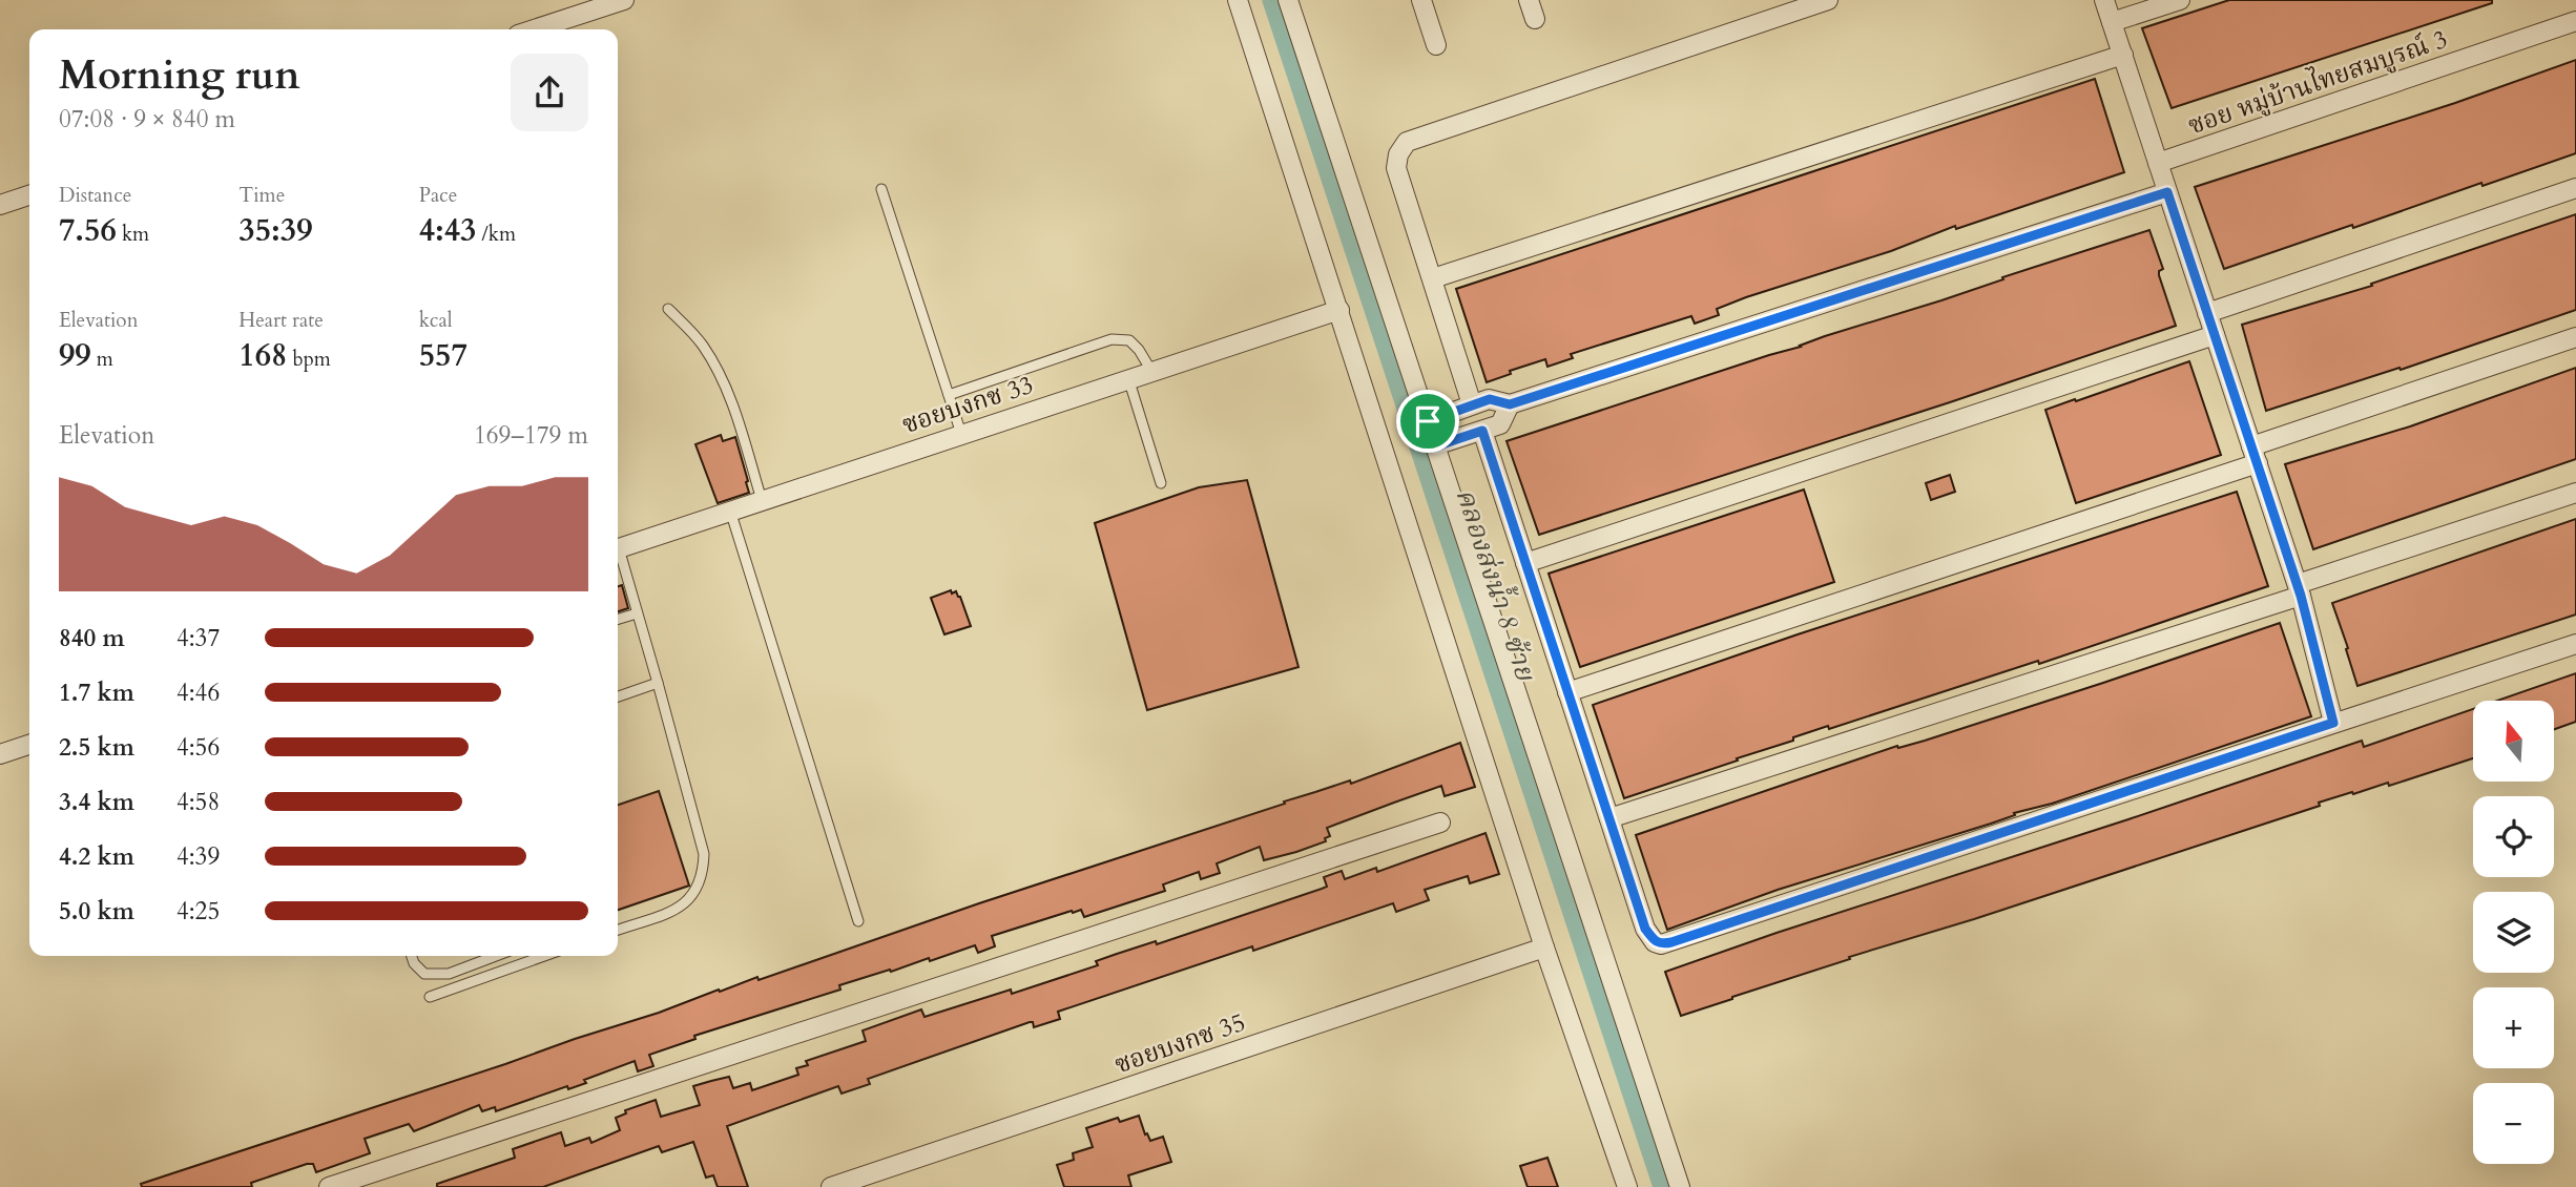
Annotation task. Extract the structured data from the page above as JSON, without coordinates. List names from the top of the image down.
{
  "streets": {
    "street": ["ซอย หมู่บ้านไทยสมบูรณ์ 3", "ซอยบงกช 33", "ซอยบงกช 35"]
  },
  "water": ["คลองส่งน้ำ 8 ซ้าย"],
  "north": "top",
  "page": {
    "heading": ["Morning run", "07:08 · 9 × 840 m"],
    "stats": [
      ["Distance", "7.56 km"],
      ["Time", "35:39"],
      ["Pace", "4:43 /km"],
      ["Elevation", "99 m"],
      ["Heart rate", "168 bpm"],
      ["kcal", "557"]
    ],
    "chart": ["Elevation", "169–179 m"],
    "list": [
      {
        "name": "840 m",
        "note": "4:37"
      },
      {
        "name": "1.7 km",
        "note": "4:46"
      },
      {
        "name": "2.5 km",
        "note": "4:56"
      },
      {
        "name": "3.4 km",
        "note": "4:58"
      },
      {
        "name": "4.2 km",
        "note": "4:39"
      },
      {
        "name": "5.0 km",
        "note": "4:25"
      }
    ],
    "map_buttons": ["+", "−"]
  }
}
